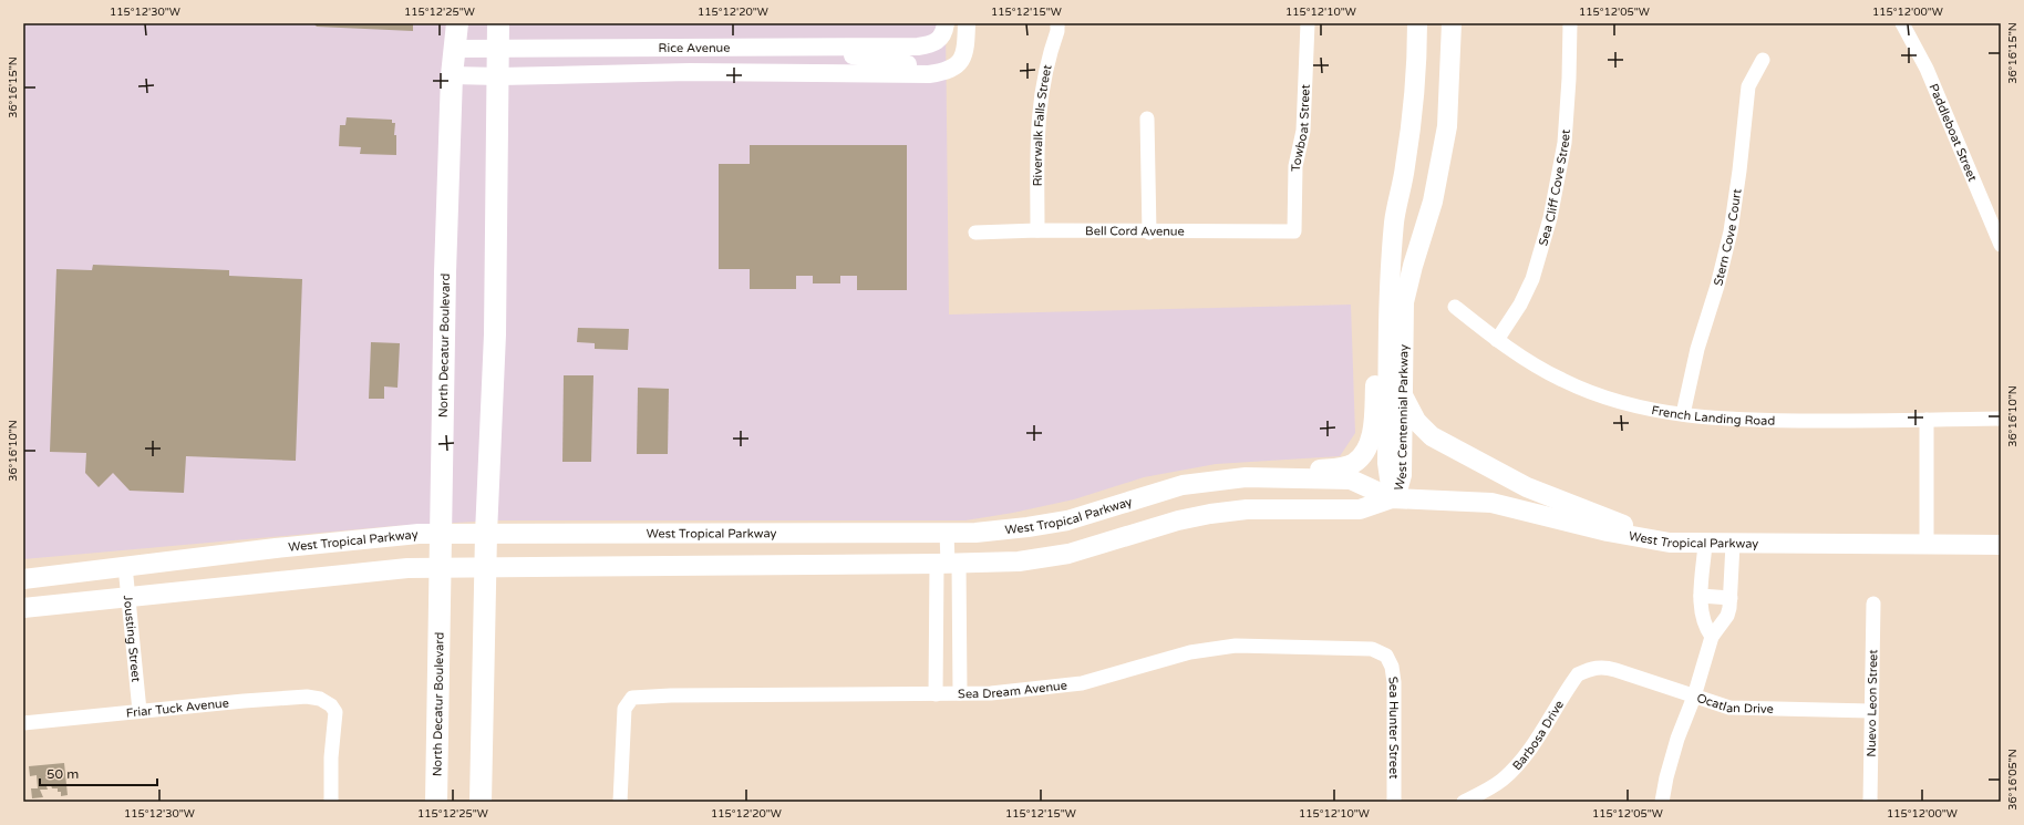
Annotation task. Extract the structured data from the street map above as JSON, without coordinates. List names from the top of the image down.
{
  "streets": {
    "main road": ["North Decatur Boulevard", "West Centennial Parkway", "West Tropical Parkway"],
    "street": [
      "Rice Avenue",
      "Riverwalk Falls Street",
      "Towboat Street",
      "Paddleboat Street",
      "Sea Cliff Cove Street",
      "Bell Cord Avenue",
      "Stern Cove Court",
      "French Landing Road",
      "Jousting Street",
      "Sea Dream Avenue",
      "Ocatlan Drive",
      "Nuevo Leon Street",
      "Friar Tuck Avenue",
      "Sea Hunter Street",
      "Barbosa Drive"
    ]
  },
  "crossings": [
    ["Rice Avenue", "North Decatur Boulevard"],
    ["Riverwalk Falls Street", "Bell Cord Avenue"],
    ["Towboat Street", "Bell Cord Avenue"],
    ["Sea Cliff Cove Street", "French Landing Road"],
    ["Stern Cove Court", "French Landing Road"],
    ["North Decatur Boulevard", "West Tropical Parkway"],
    ["West Centennial Parkway", "West Tropical Parkway"],
    ["West Tropical Parkway", "Jousting Street"],
    ["Jousting Street", "Friar Tuck Avenue"],
    ["Sea Dream Avenue", "Sea Hunter Street"],
    ["Ocatlan Drive", "Nuevo Leon Street"],
    ["Ocatlan Drive", "Barbosa Drive"]
  ],
  "scale_bar": "50 m",
  "coordinates": [
    "115°12'30\"W",
    "115°12'25\"W",
    "115°12'20\"W",
    "115°12'15\"W",
    "115°12'10\"W",
    "115°12'05\"W",
    "115°12'00\"W",
    "36°16'15\"N",
    "36°16'10\"N",
    "36°16'05\"N"
  ]
}
